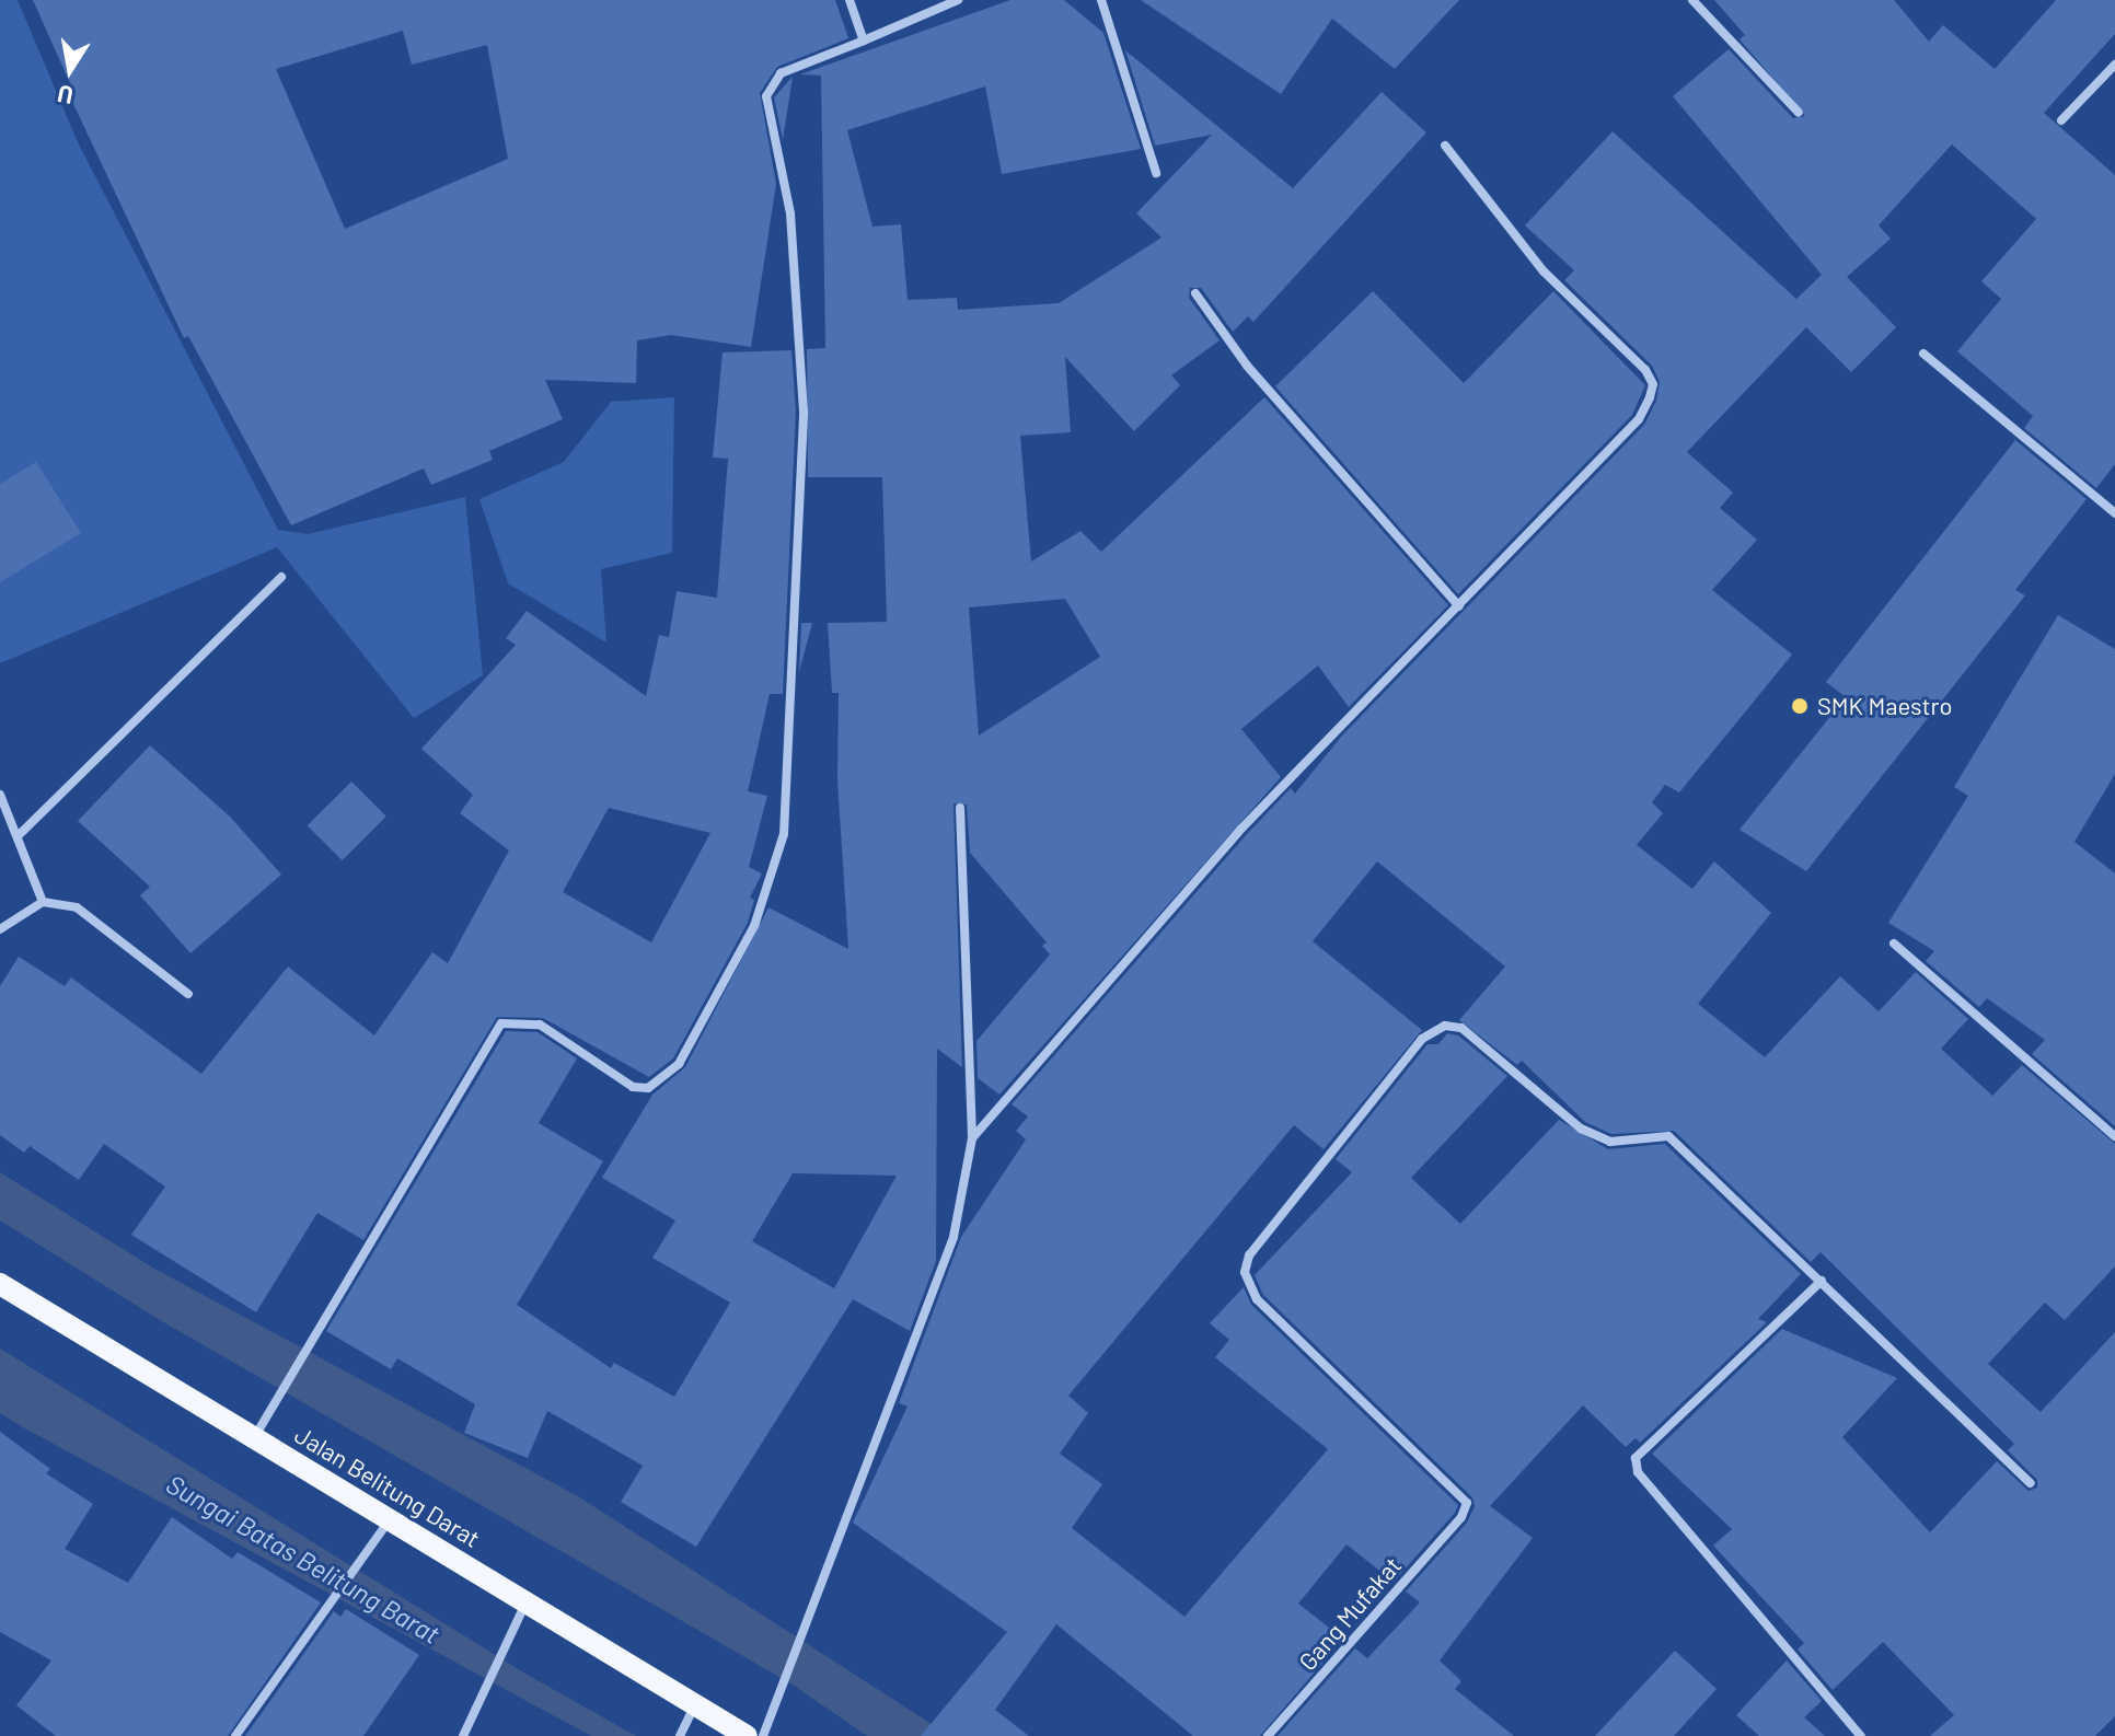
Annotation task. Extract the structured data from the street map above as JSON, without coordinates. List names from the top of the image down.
{
  "streets": {
    "main road": ["Jalan Belitung Darat"],
    "street": ["Gang Mufakat"]
  },
  "water": ["Sungai Batas Belitung Barat"],
  "places": ["SMK Maestro"],
  "north": "bottom"
}
